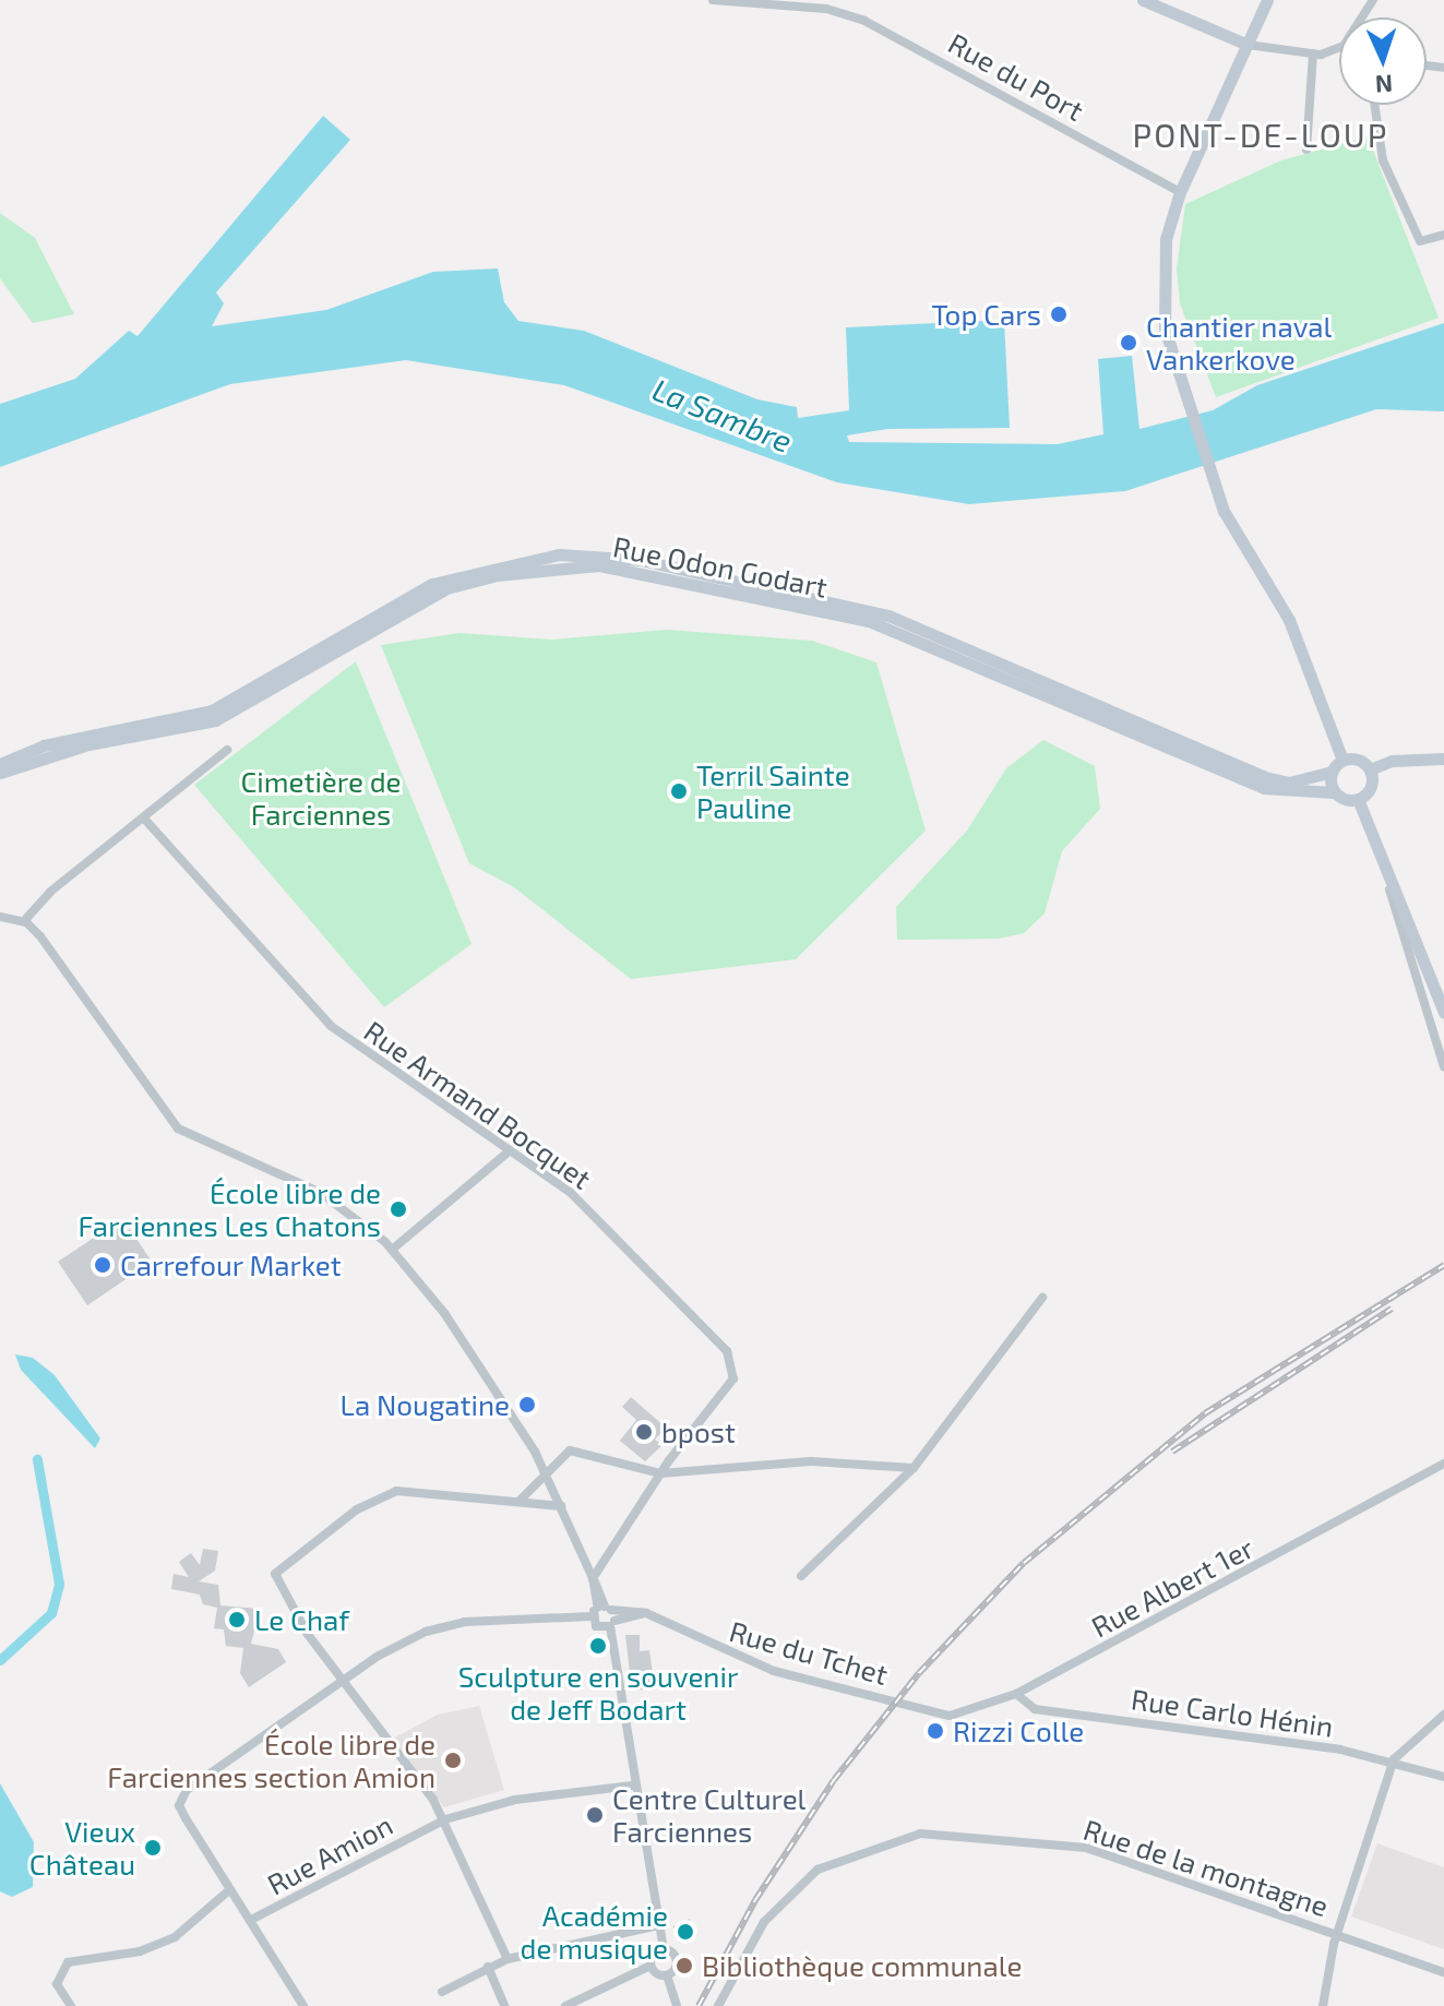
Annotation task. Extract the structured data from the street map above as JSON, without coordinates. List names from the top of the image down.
{
  "streets": {
    "main road": ["Rue Odon Godart"],
    "street": [
      "Rue du Port",
      "Rue Armand Bocquet",
      "Rue Albert 1er",
      "Rue du Tchet",
      "Rue Carlo Hénin",
      "Rue Amion",
      "Rue de la montagne"
    ]
  },
  "crossings": [
    ["Rue Albert 1er", "Rue du Tchet"],
    ["Rue Albert 1er", "Rue Carlo Hénin"]
  ],
  "districts": ["PONT-DE-LOUP"],
  "water": ["La Sambre"],
  "parks": ["Cimetière de Farciennes"],
  "places": [
    "Top Cars",
    "Chantier naval Vankerkove",
    "Terril Sainte Pauline",
    "École libre de Farciennes Les Chatons",
    "Carrefour Market",
    "La Nougatine",
    "bpost",
    "Le Chaf",
    "Sculpture en souvenir de Jeff Bodart",
    "Rizzi Colle",
    "École libre de Farciennes section Amion",
    "Centre Culturel Farciennes",
    "Vieux Château",
    "Académie de musique",
    "Bibliothèque communale"
  ],
  "north": "bottom"
}
